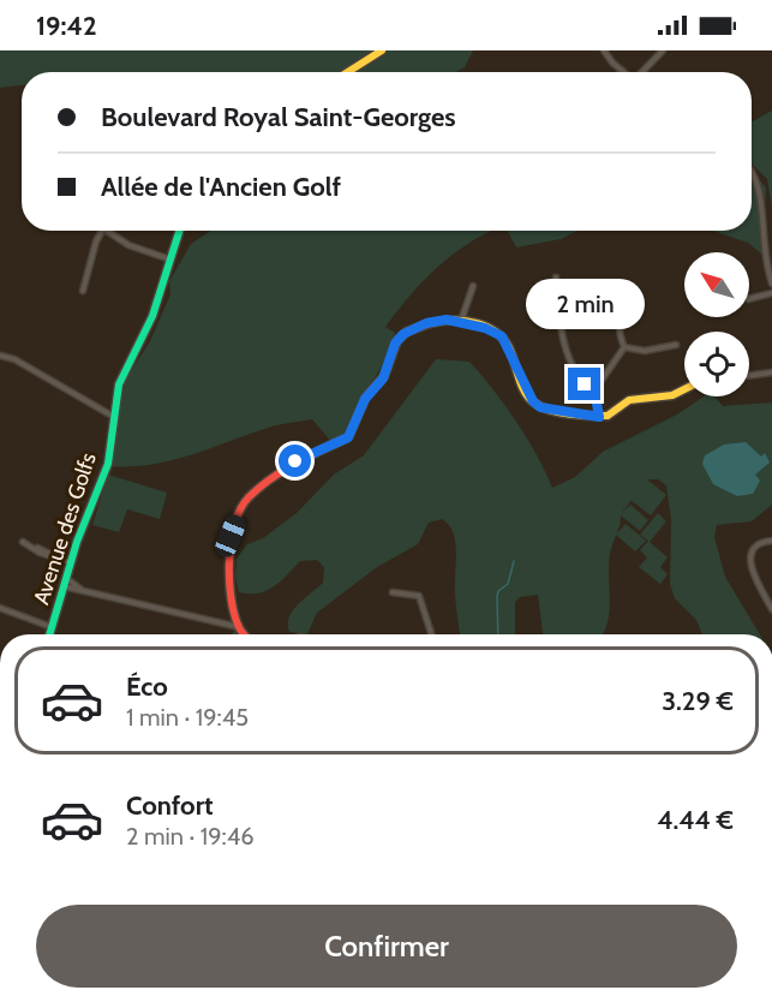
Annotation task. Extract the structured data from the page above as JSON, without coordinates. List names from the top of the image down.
{
  "streets": {
    "street": ["Avenue des Golfs"]
  },
  "north": "top left",
  "page": {
    "status": "19:42",
    "banner": ["Boulevard Royal Saint-Georges", "Allée de l'Ancien Golf"],
    "bubble": "2 min",
    "list": [
      {
        "name": "Éco",
        "note": "1 min · 19:45",
        "value": "3.29 €"
      },
      {
        "name": "Confort",
        "note": "2 min · 19:46",
        "value": "4.44 €"
      }
    ],
    "buttons": "Confirmer"
  }
}
